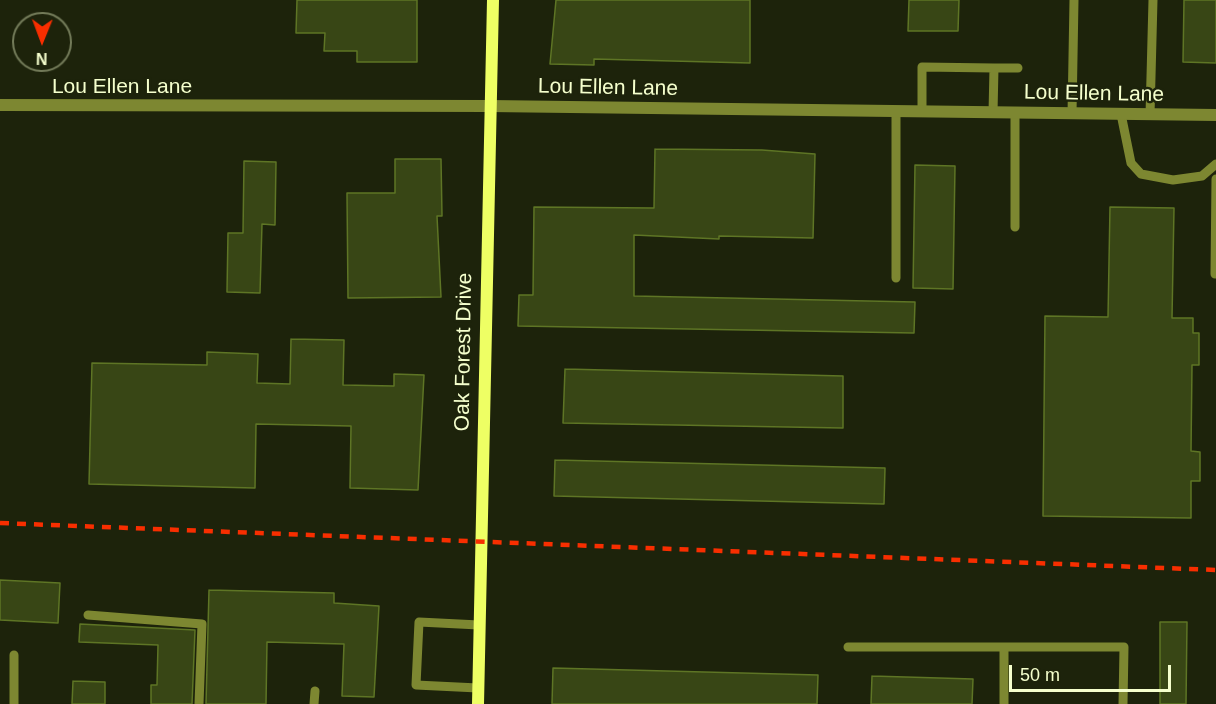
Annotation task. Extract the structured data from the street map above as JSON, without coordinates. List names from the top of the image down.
{
  "streets": {
    "street": ["Lou Ellen Lane", "Oak Forest Drive"]
  },
  "crossings": [
    ["Lou Ellen Lane", "Oak Forest Drive"]
  ],
  "scale_bar": "50 m",
  "north": "bottom"
}
